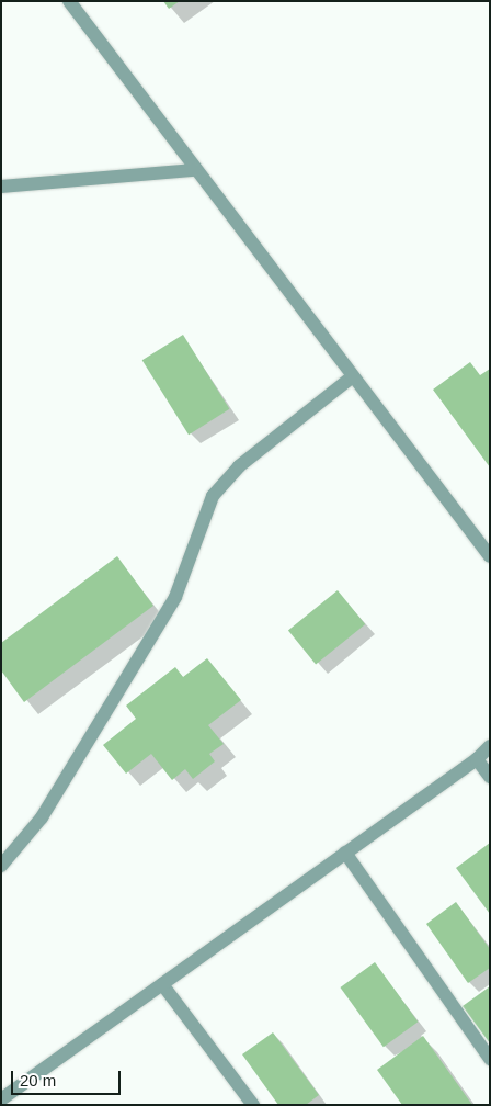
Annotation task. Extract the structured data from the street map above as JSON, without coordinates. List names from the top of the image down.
{
  "scale_bar": "20 m"
}
